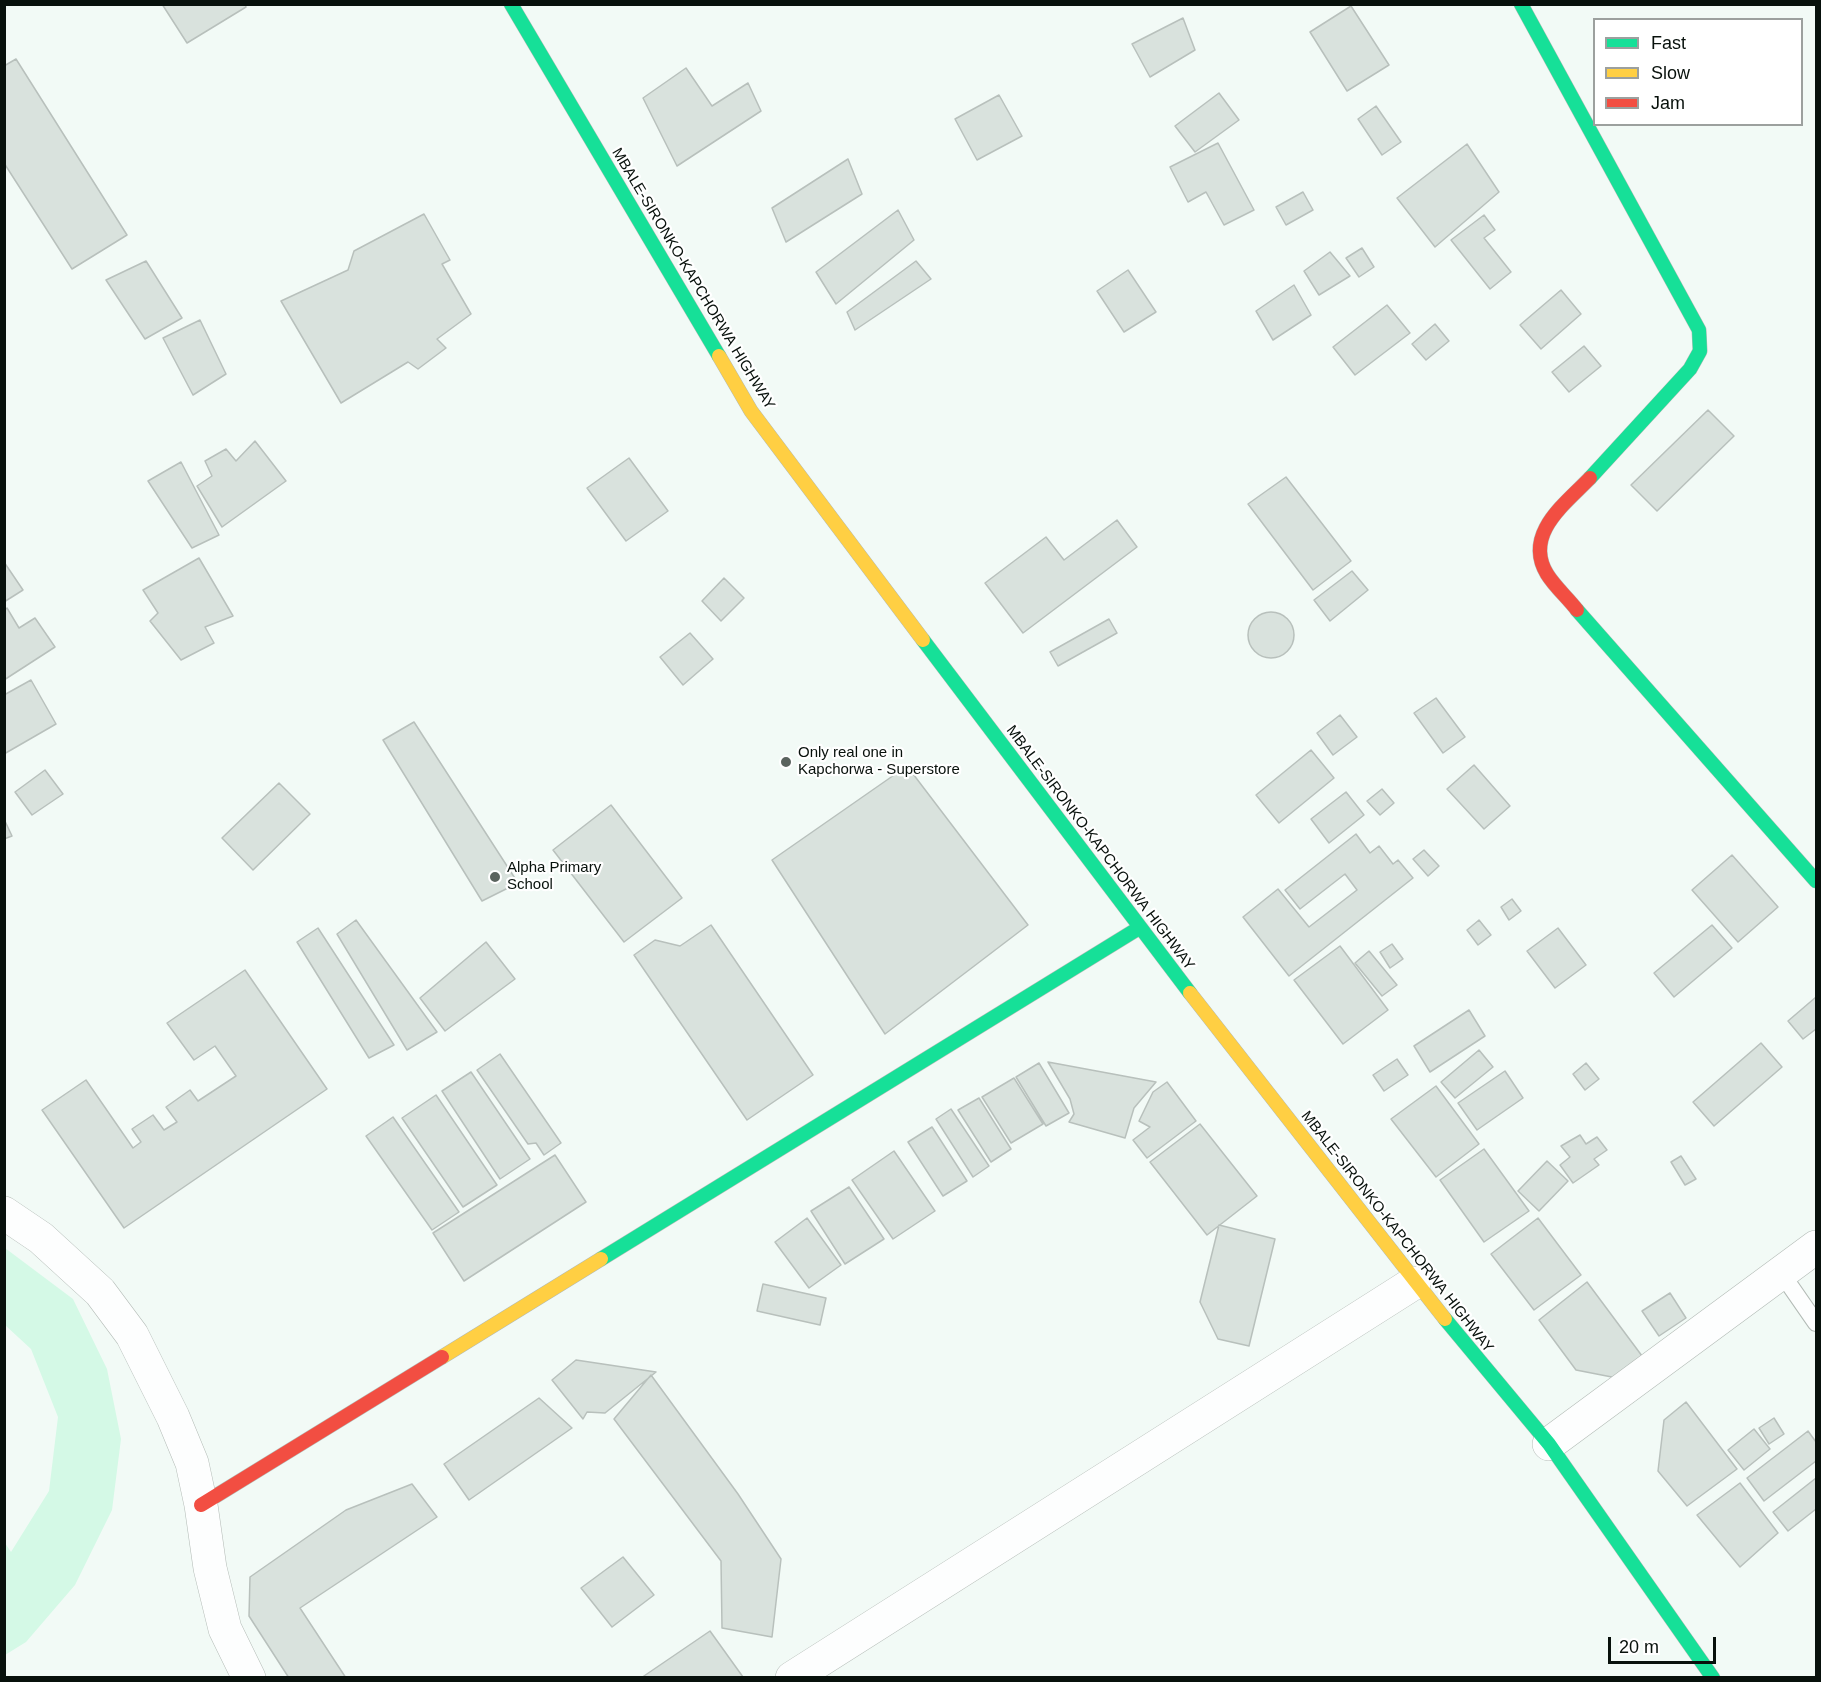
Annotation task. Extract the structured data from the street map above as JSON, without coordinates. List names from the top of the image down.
{
  "streets": {
    "street": ["MBALE-SIRONKO-KAPCHORWA HIGHWAY"]
  },
  "places": ["Only real one in Kapchorwa - Superstore", "Alpha Primary School"],
  "legend": ["Fast", "Slow", "Jam"],
  "scale_bar": "20 m"
}
